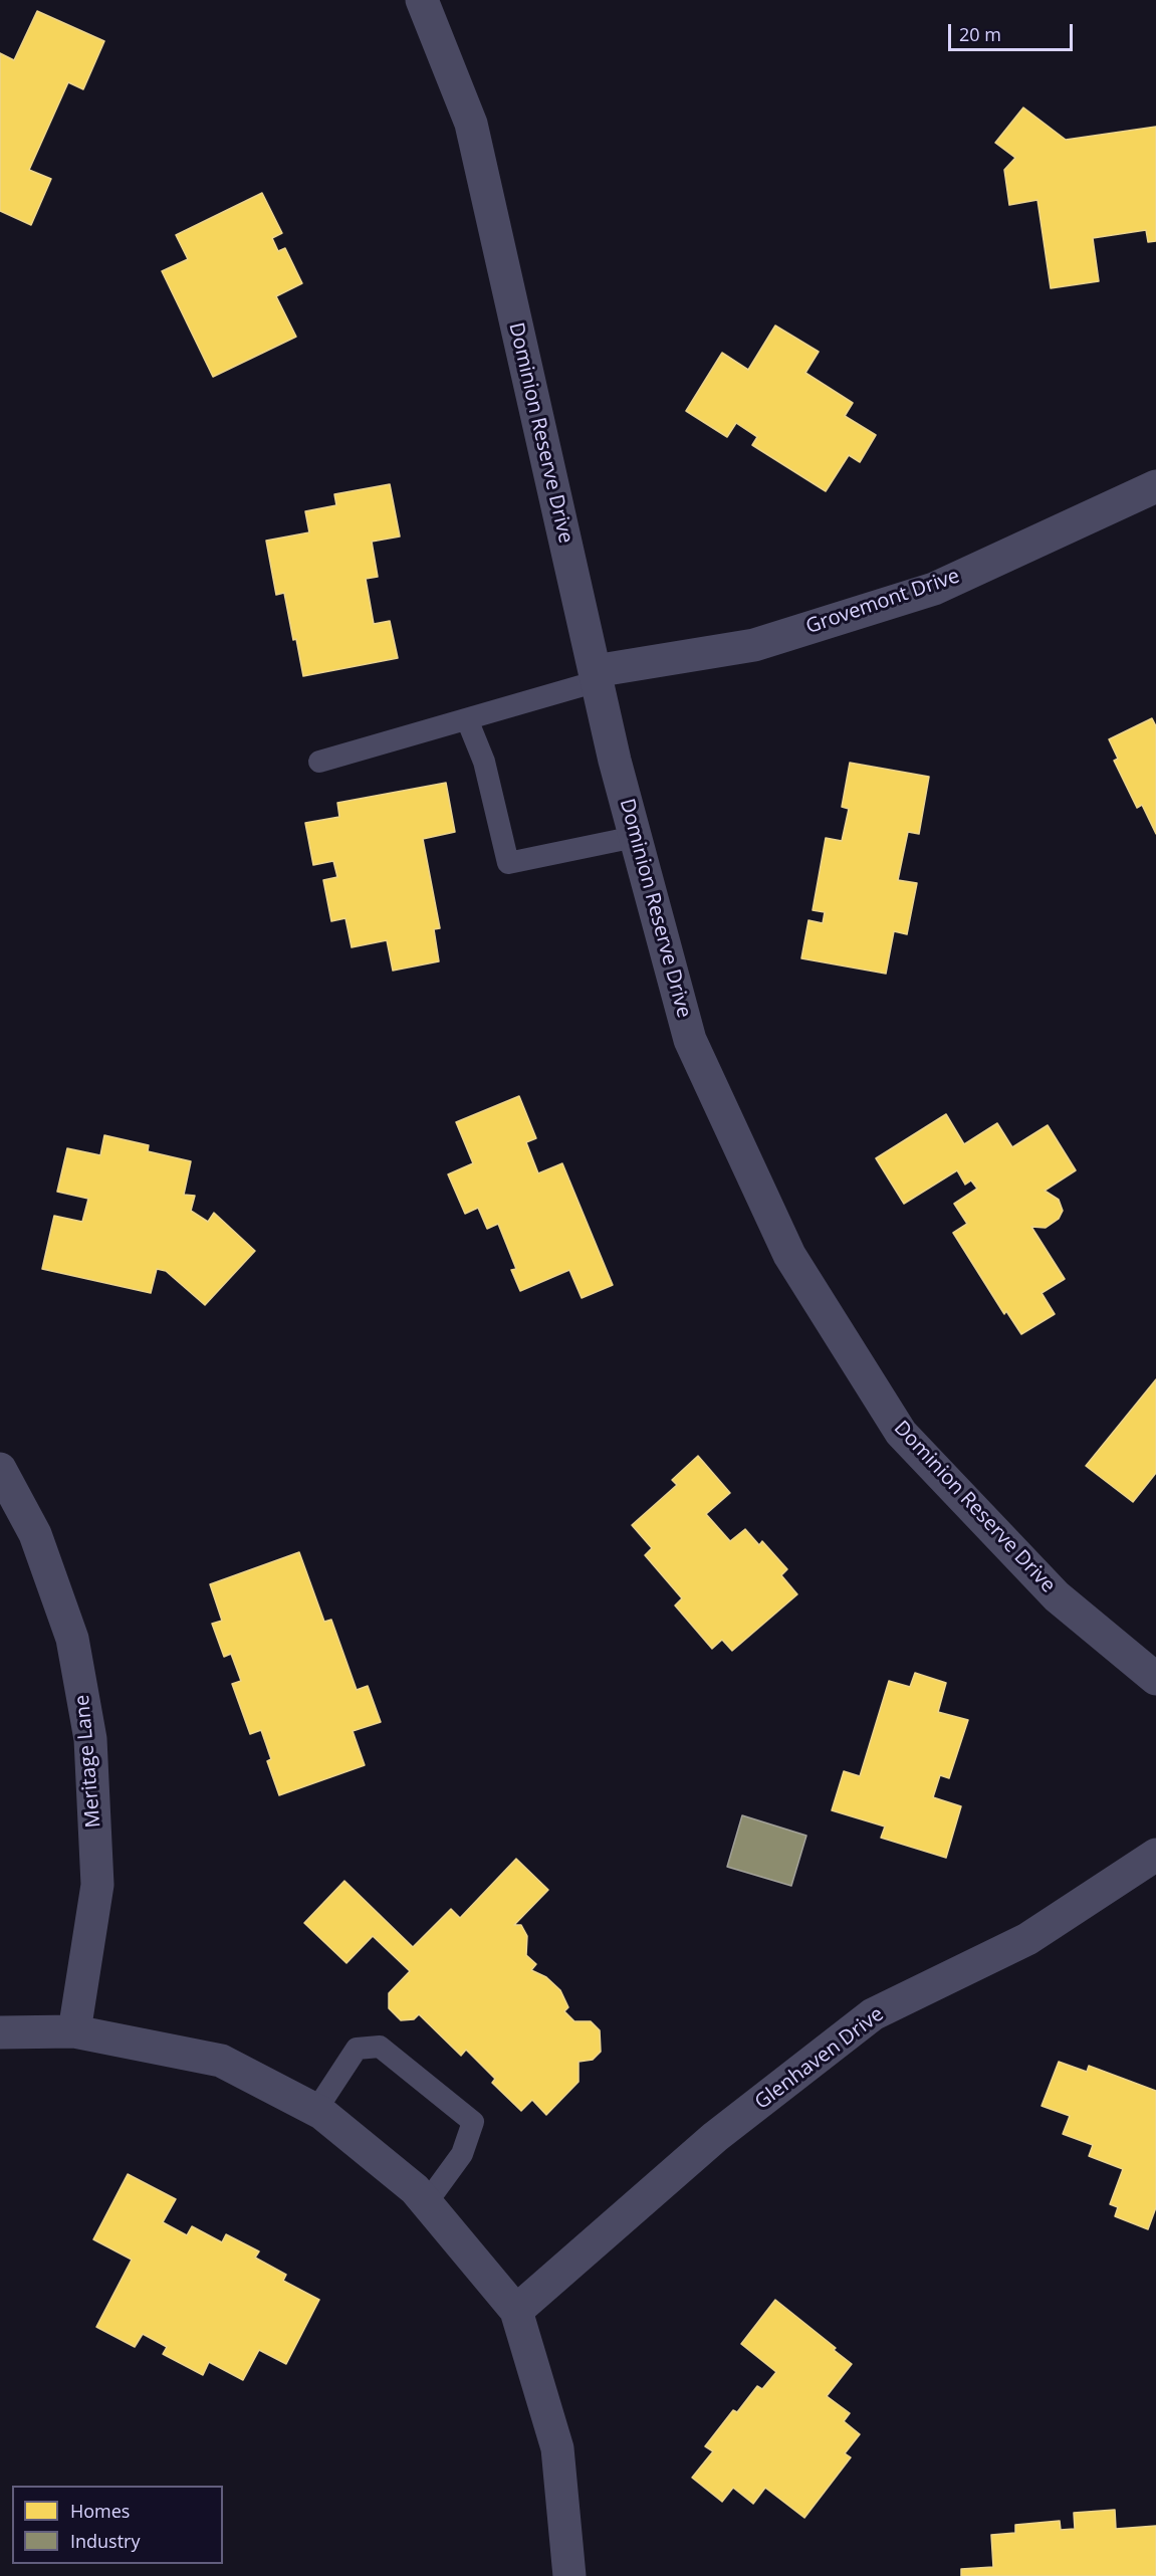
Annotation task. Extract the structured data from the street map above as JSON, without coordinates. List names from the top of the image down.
{
  "streets": {
    "street": [
      "Dominion Reserve Drive",
      "Grovemont Drive",
      "Meritage Lane",
      "Glenhaven Drive"
    ]
  },
  "crossings": [
    ["Dominion Reserve Drive", "Grovemont Drive"]
  ],
  "legend": ["Homes", "Industry"],
  "scale_bar": "20 m"
}
